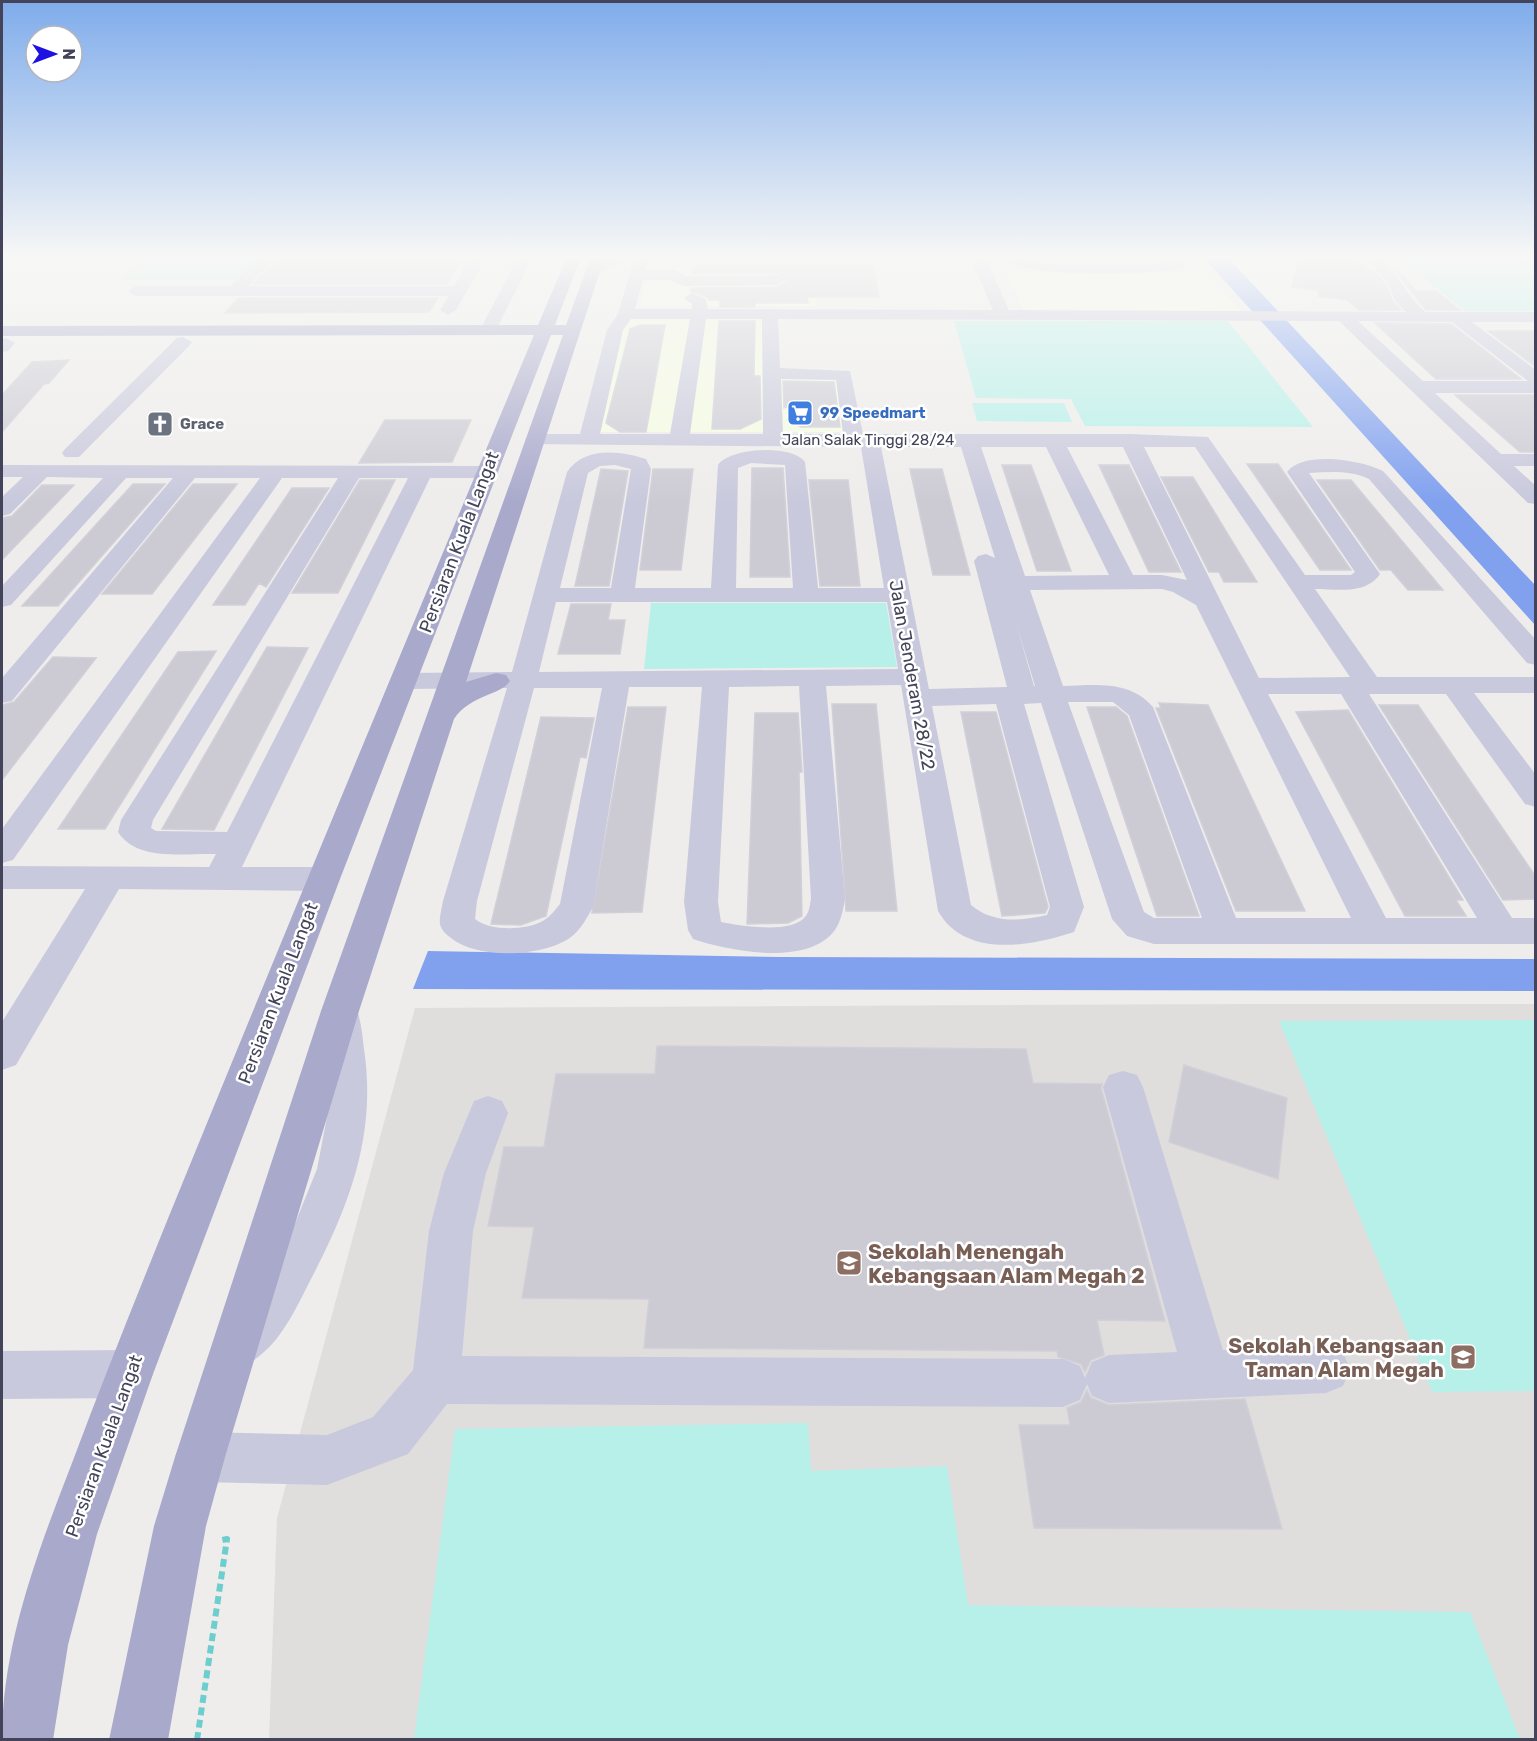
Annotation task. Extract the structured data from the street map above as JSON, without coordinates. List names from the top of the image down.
{
  "streets": {
    "main road": ["Persiaran Kuala Langat"],
    "street": ["Jalan Salak Tinggi 28/24", "Jalan Jenderam 28/22"]
  },
  "crossings": [
    ["Jalan Salak Tinggi 28/24", "Persiaran Kuala Langat"],
    ["Jalan Salak Tinggi 28/24", "Jalan Jenderam 28/22"]
  ],
  "places": {
    "supermarket": ["99 Speedmart"],
    "church": ["Grace"],
    "school or university": ["Sekolah Menengah Kebangsaan Alam Megah 2", "Sekolah Kebangsaan Taman Alam Megah"]
  },
  "north": "right"
}
